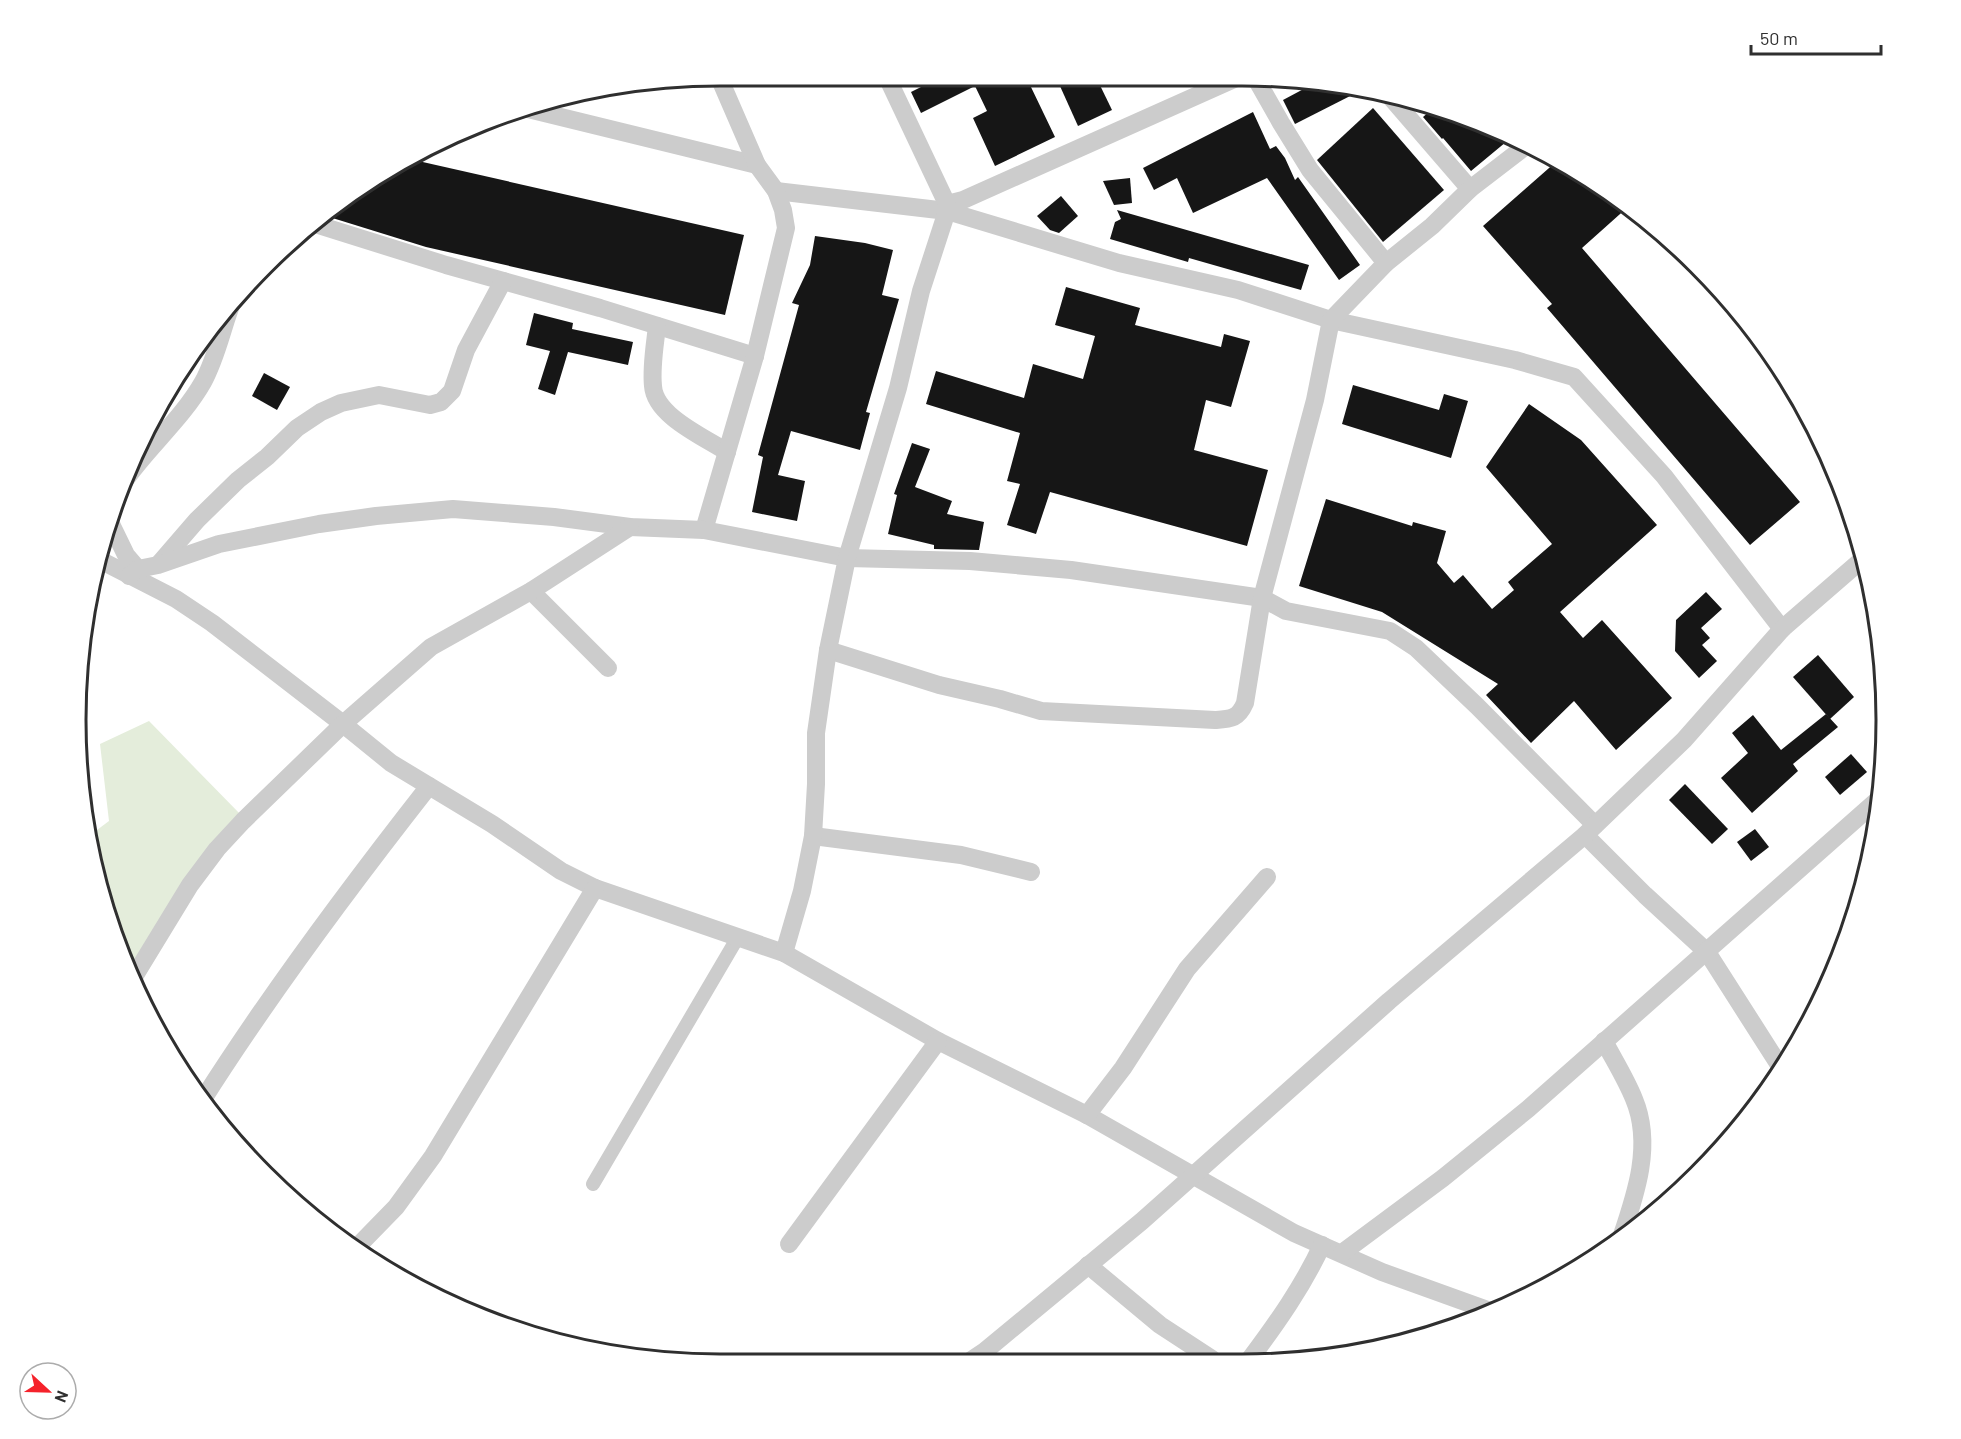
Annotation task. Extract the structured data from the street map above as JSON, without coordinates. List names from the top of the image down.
{
  "scale_bar": "50 m",
  "north": "right"
}
